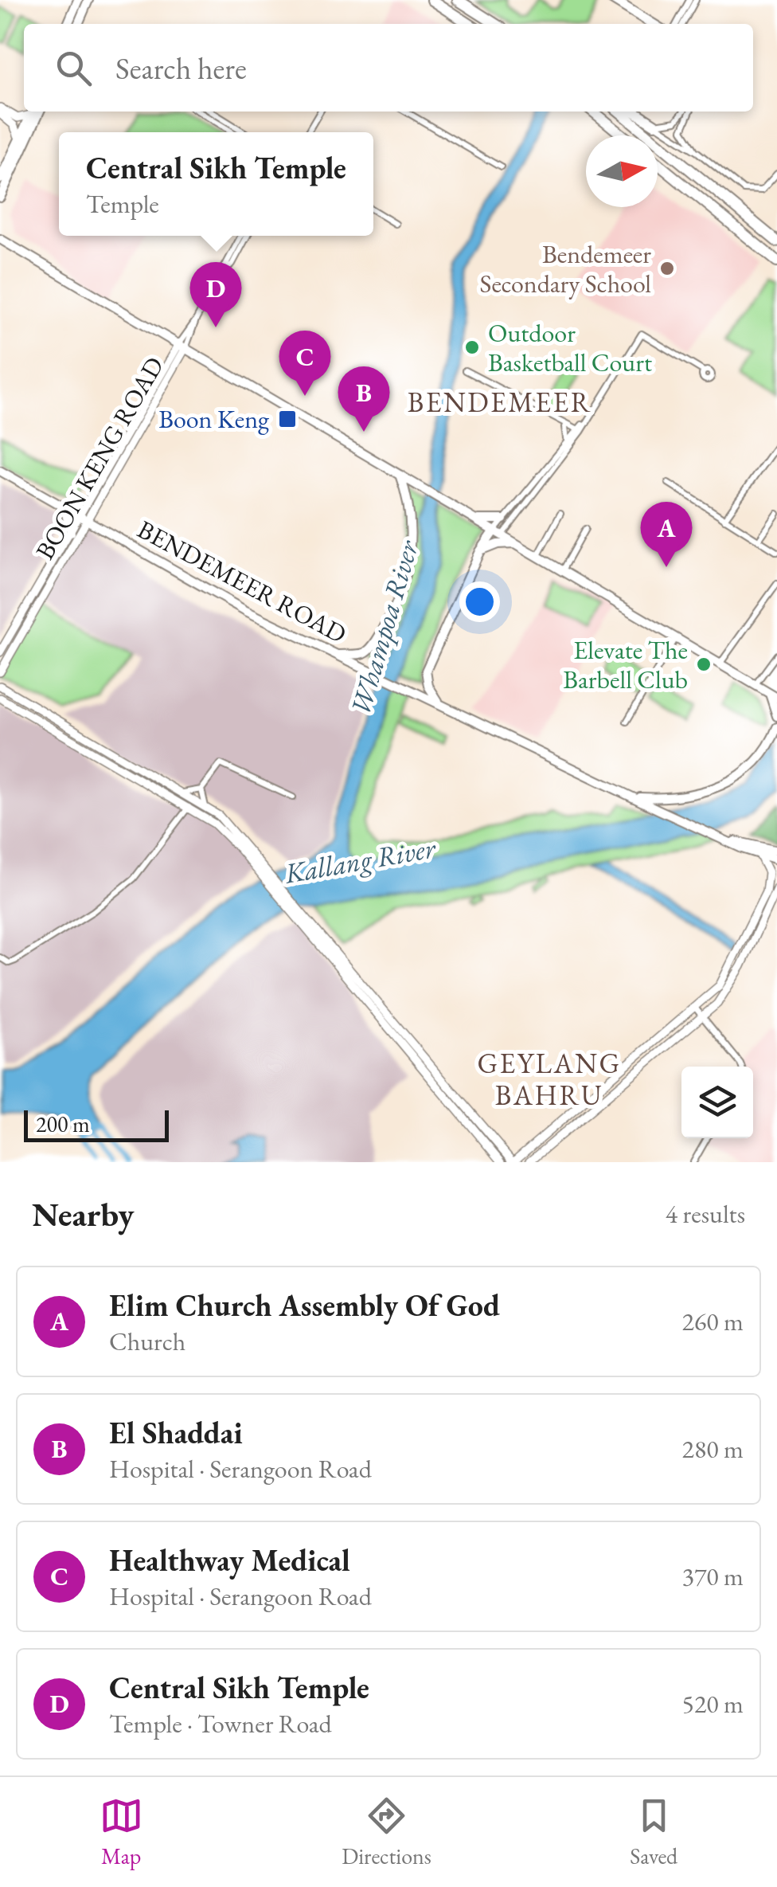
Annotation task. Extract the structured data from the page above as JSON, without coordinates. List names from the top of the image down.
{
  "streets": {
    "main road": ["BOON KENG ROAD", "BENDEMEER ROAD"]
  },
  "crossings": [
    ["BOON KENG ROAD", "BENDEMEER ROAD"]
  ],
  "districts": ["BENDEMEER", "GEYLANG BAHRU"],
  "water": ["Whampoa River", "Kallang River"],
  "places": {
    "other": ["Bendemeer Secondary School", "Outdoor Basketball Court", "Elevate The Barbell Club"],
    "transit": ["Boon Keng"]
  },
  "scale_bar": "200 m",
  "north": "right",
  "page": {
    "search": "Search here",
    "popup": ["Central Sikh Temple", "Temple"],
    "pins": [
      "D",
      "C",
      "B",
      "A"
    ],
    "scale": "200 m",
    "heading": ["Nearby", "4 results"],
    "list": [
      {
        "mark": "A",
        "name": "Elim Church Assembly Of God",
        "note": "Church",
        "value": "260 m"
      },
      {
        "mark": "B",
        "name": "El Shaddai",
        "note": "Hospital · Serangoon Road",
        "value": "280 m"
      },
      {
        "mark": "C",
        "name": "Healthway Medical",
        "note": "Hospital · Serangoon Road",
        "value": "370 m"
      },
      {
        "mark": "D",
        "name": "Central Sikh Temple",
        "note": "Temple · Towner Road",
        "value": "520 m"
      }
    ],
    "nav": ["Map", "Directions", "Saved"]
  }
}
